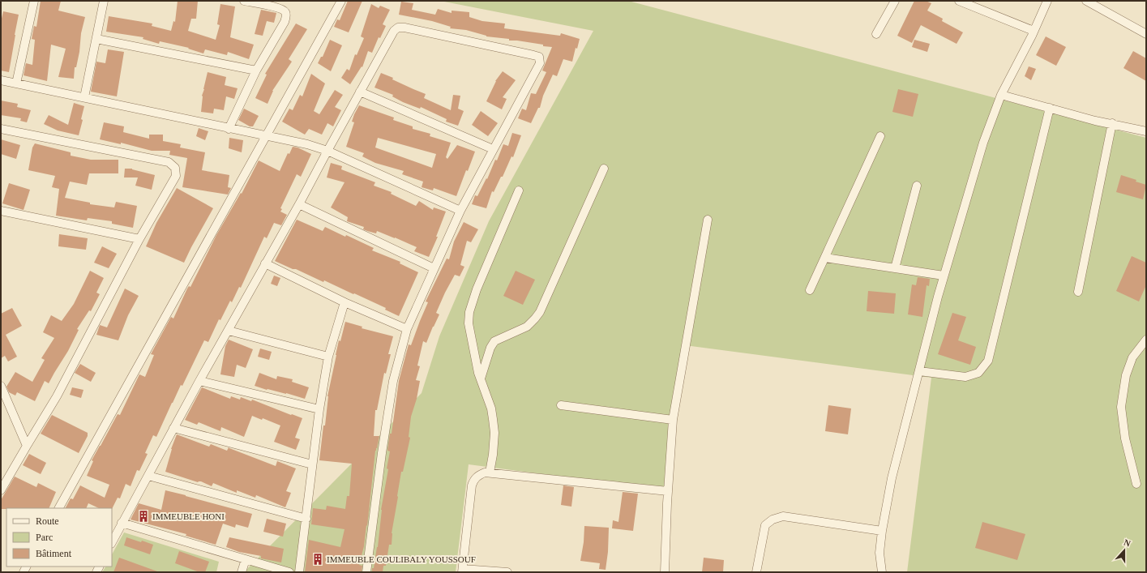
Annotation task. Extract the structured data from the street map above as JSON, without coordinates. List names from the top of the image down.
{
  "places": {
    "building": ["IMMEUBLE HONI", "IMMEUBLE COULIBALY YOUSSOUF"]
  },
  "legend": ["Route", "Parc", "Bâtiment"],
  "north": "top"
}
